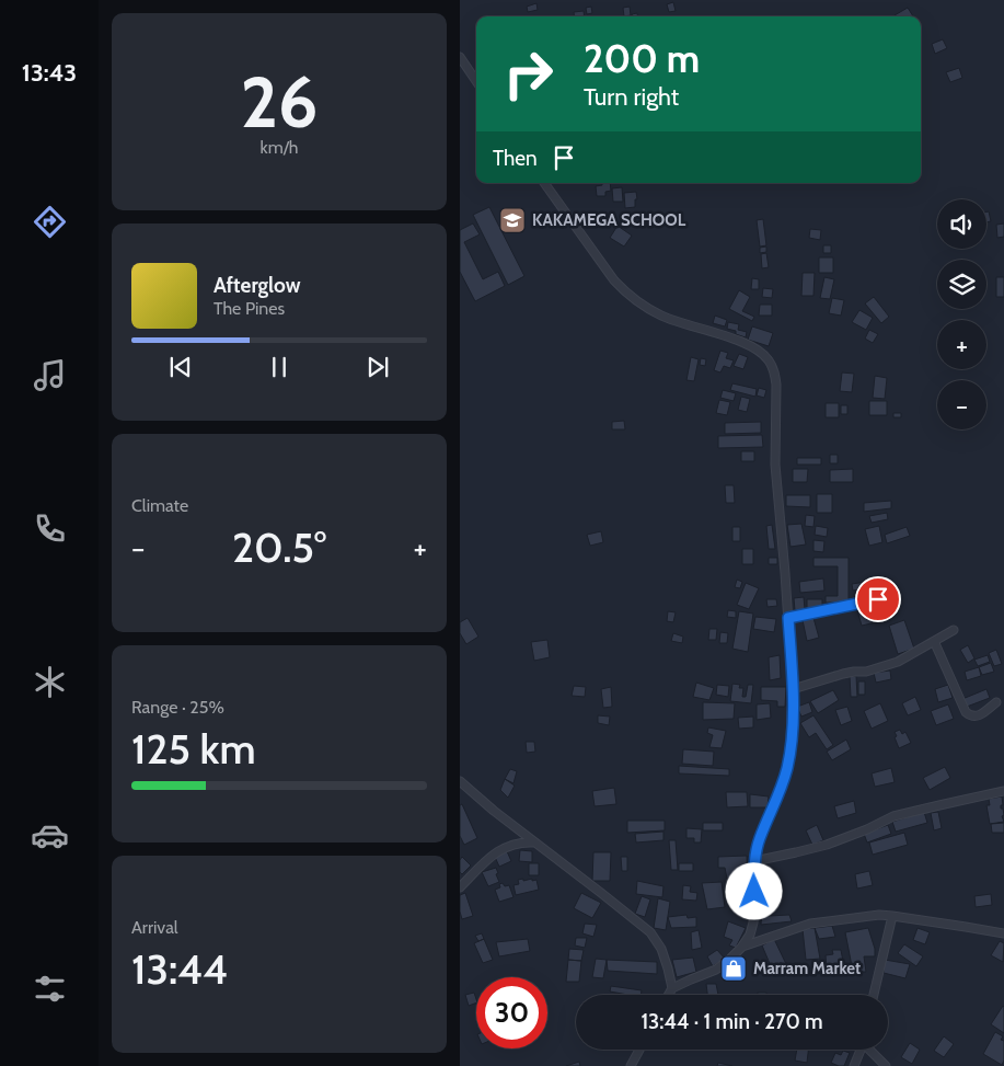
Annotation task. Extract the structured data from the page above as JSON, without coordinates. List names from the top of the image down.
{
  "places": {
    "school or university": ["KAKAMEGA SCHOOL"],
    "shop": ["Marram Market"]
  },
  "page": {
    "tabs": "13:43",
    "tile": [
      ["26", "km/h"],
      "Climate",
      ["Range · 25%", "125 km"],
      ["Arrival", "13:44"]
    ],
    "turn": ["200 m", "Turn right"],
    "then": "Then",
    "map_buttons": ["+", "−"],
    "song": ["Afterglow", "The Pines"],
    "heat": ["−", "20.5°", "+"],
    "limit": "30",
    "trip": "13:44 · 1 min · 270 m"
  }
}
